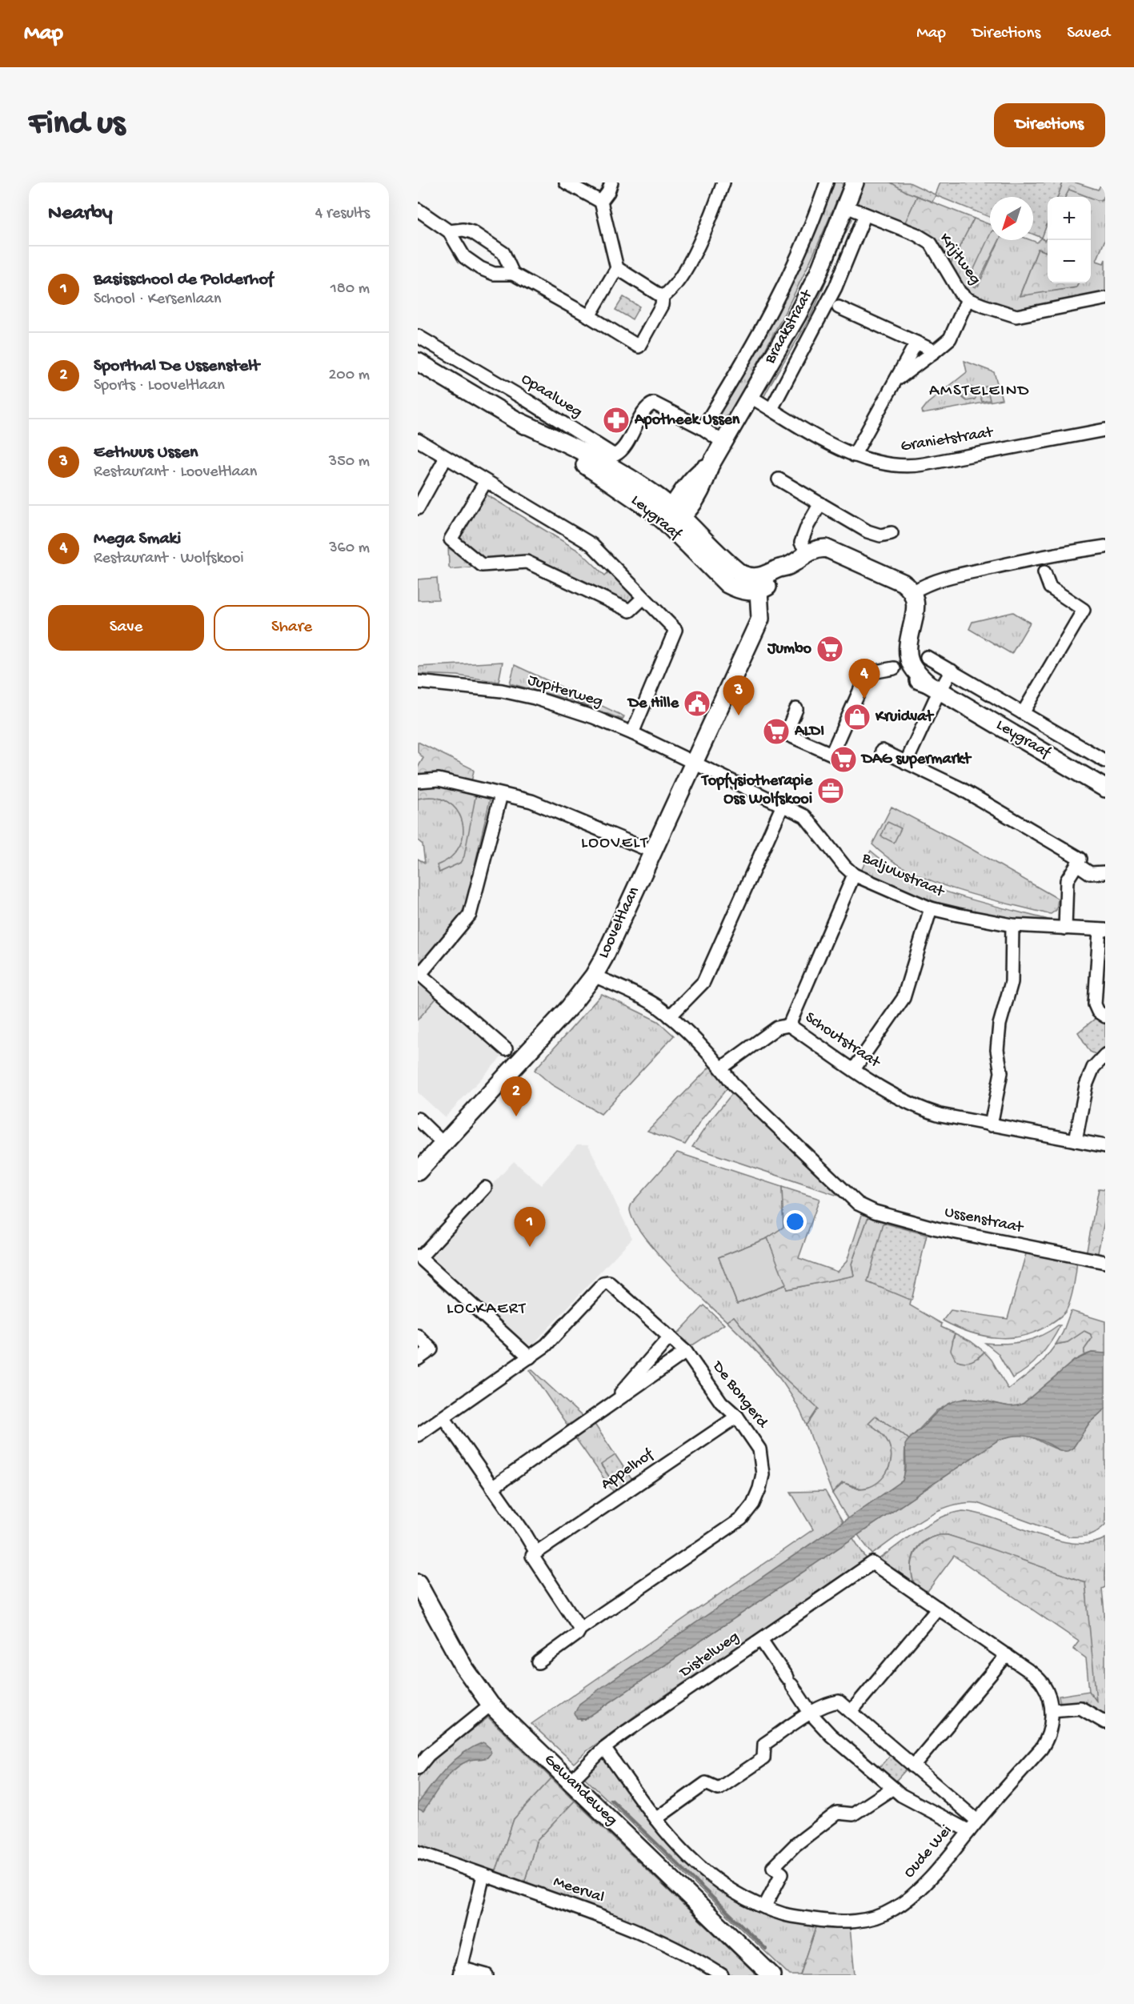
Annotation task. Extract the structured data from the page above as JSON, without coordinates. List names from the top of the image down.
{
  "streets": {
    "street": [
      "Krijtweg",
      "Braakstraat",
      "Opaalweg",
      "Granietstraat",
      "Leygraaf",
      "Jupiterweg",
      "Baljuwstraat",
      "Looveltlaan",
      "Schoutstraat",
      "Ussenstraat",
      "De Bongerd",
      "Appelhof",
      "Distelweg",
      "Gewandeweg",
      "Oude Wei",
      "Meerval"
    ]
  },
  "crossings": [
    ["Krijtweg", "Braakstraat"],
    ["Braakstraat", "Opaalweg"],
    ["Braakstraat", "Granietstraat"],
    ["Braakstraat", "Leygraaf"],
    ["Leygraaf", "Looveltlaan"],
    ["Jupiterweg", "Baljuwstraat"],
    ["Jupiterweg", "Looveltlaan"],
    ["Baljuwstraat", "Looveltlaan"],
    ["Schoutstraat", "Ussenstraat"],
    ["De Bongerd", "Appelhof"],
    ["Distelweg", "Gewandeweg"],
    ["Distelweg", "Oude Wei"]
  ],
  "districts": ["AMSTELEIND", "LOOVELT", "LOCKAERT"],
  "places": {
    "pharmacy": ["Apotheek Ussen"],
    "supermarket": ["Jumbo", "ALDI", "DAG supermarkt"],
    "public building": ["De Hille"],
    "shop": ["Kruidvat"],
    "office": ["Topfysiotherapie Oss Wolfskooi"]
  },
  "north": "bottom left",
  "page": {
    "header": "Map",
    "nav": ["Map", "Directions", "Saved"],
    "buttons": [
      "Directions",
      ["Save", "Share"]
    ],
    "title": "Find us",
    "heading": ["Nearby", "4 results"],
    "map_buttons": ["+", "−"],
    "list": [
      {
        "mark": "1",
        "name": "Basisschool de Polderhof",
        "note": "School · Kersenlaan",
        "value": "180 m"
      },
      {
        "mark": "2",
        "name": "Sporthal De Ussenstelt",
        "note": "Sports · Looveltlaan",
        "value": "200 m"
      },
      {
        "mark": "3",
        "name": "Eethuus Ussen",
        "note": "Restaurant · Looveltlaan",
        "value": "350 m"
      },
      {
        "mark": "4",
        "name": "Mega Smaki",
        "note": "Restaurant · Wolfskooi",
        "value": "360 m"
      }
    ],
    "pins": [
      "4",
      "3",
      "2",
      "1"
    ]
  }
}
